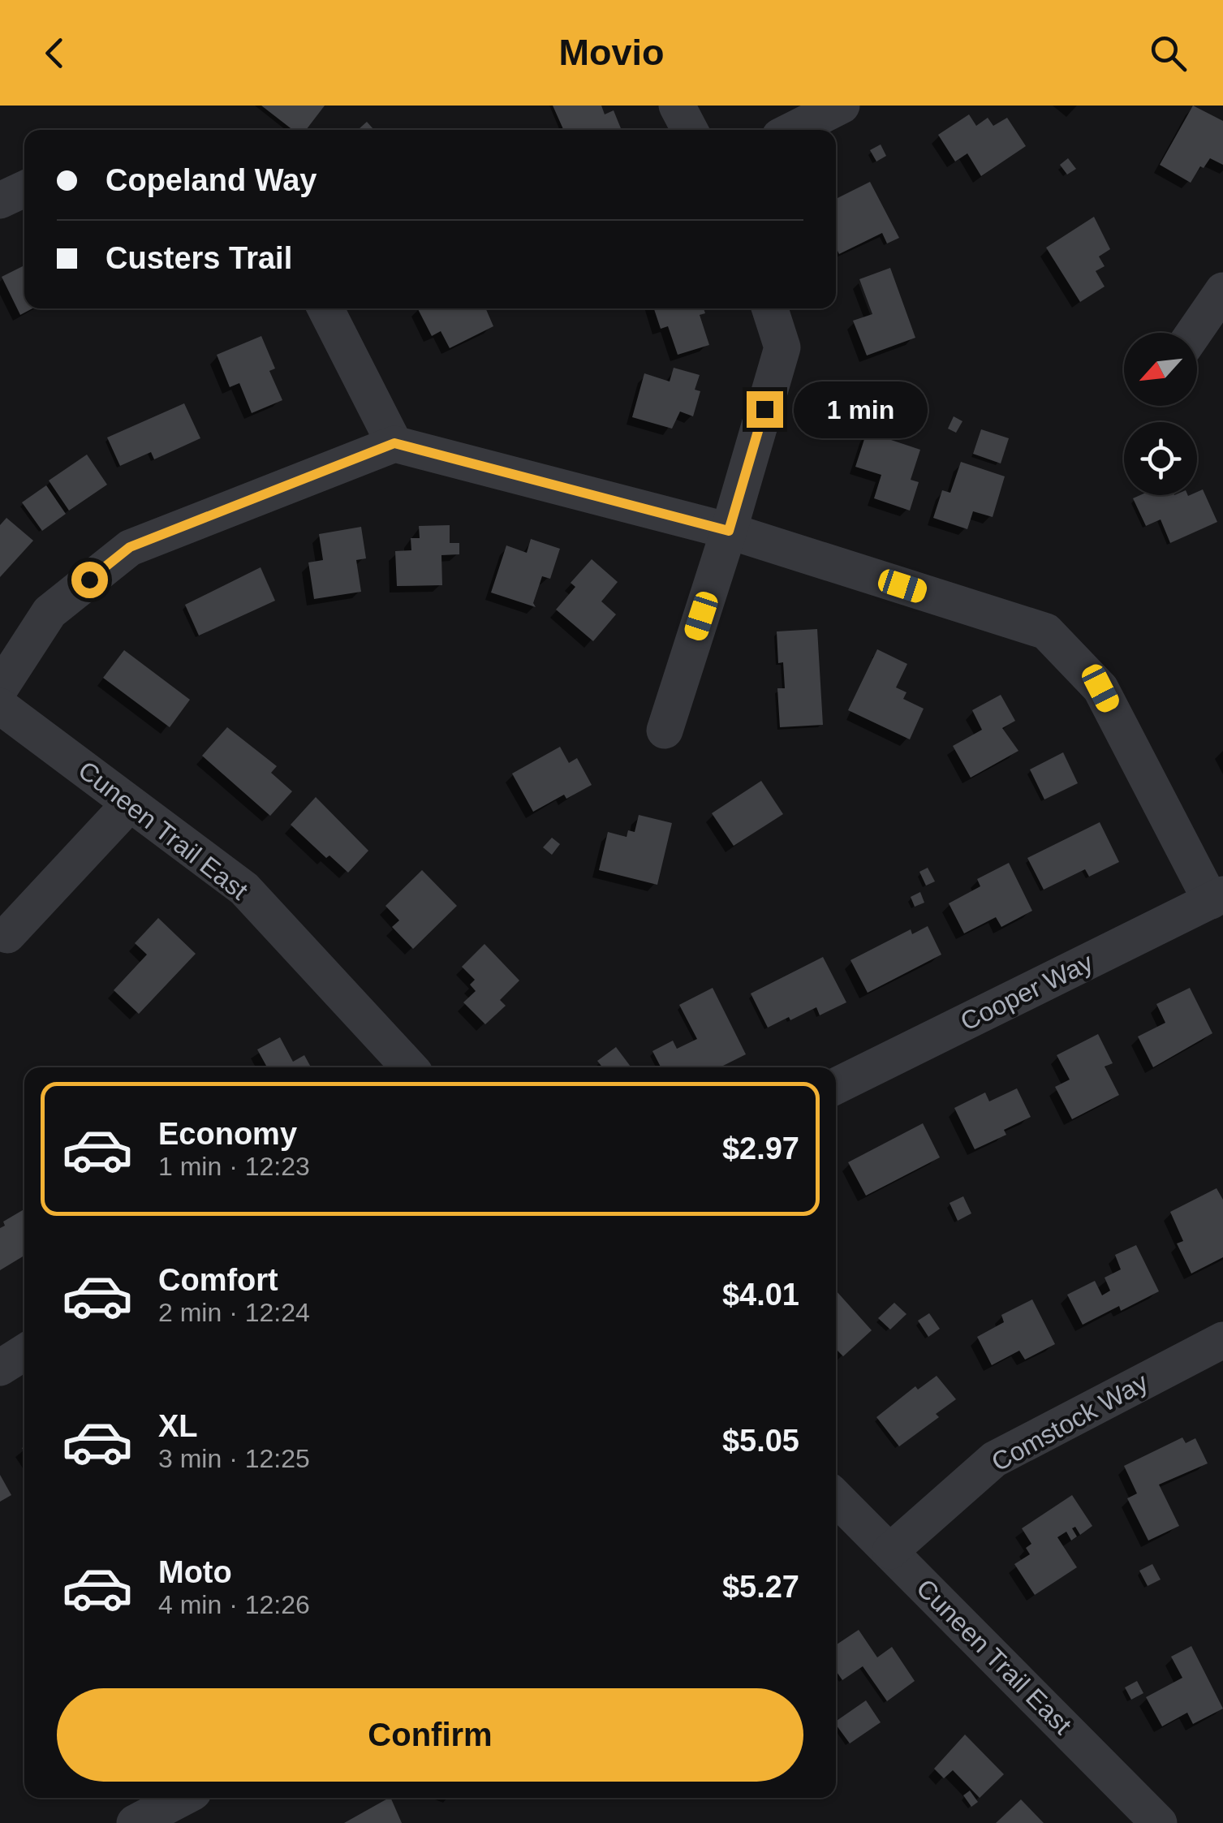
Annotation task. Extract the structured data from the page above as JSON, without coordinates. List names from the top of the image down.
{
  "streets": {
    "street": ["Cuneen Trail East", "Cooper Way", "Comstock Way"]
  },
  "crossings": [
    ["Cuneen Trail East", "Comstock Way"]
  ],
  "north": "bottom left",
  "page": {
    "header": "Movio",
    "banner": ["Copeland Way", "Custers Trail"],
    "bubble": "1 min",
    "list": [
      {
        "name": "Economy",
        "note": "1 min · 12:23",
        "value": "$2.97"
      },
      {
        "name": "Comfort",
        "note": "2 min · 12:24",
        "value": "$4.01"
      },
      {
        "name": "XL",
        "note": "3 min · 12:25",
        "value": "$5.05"
      },
      {
        "name": "Moto",
        "note": "4 min · 12:26",
        "value": "$5.27"
      }
    ],
    "buttons": "Confirm"
  }
}
